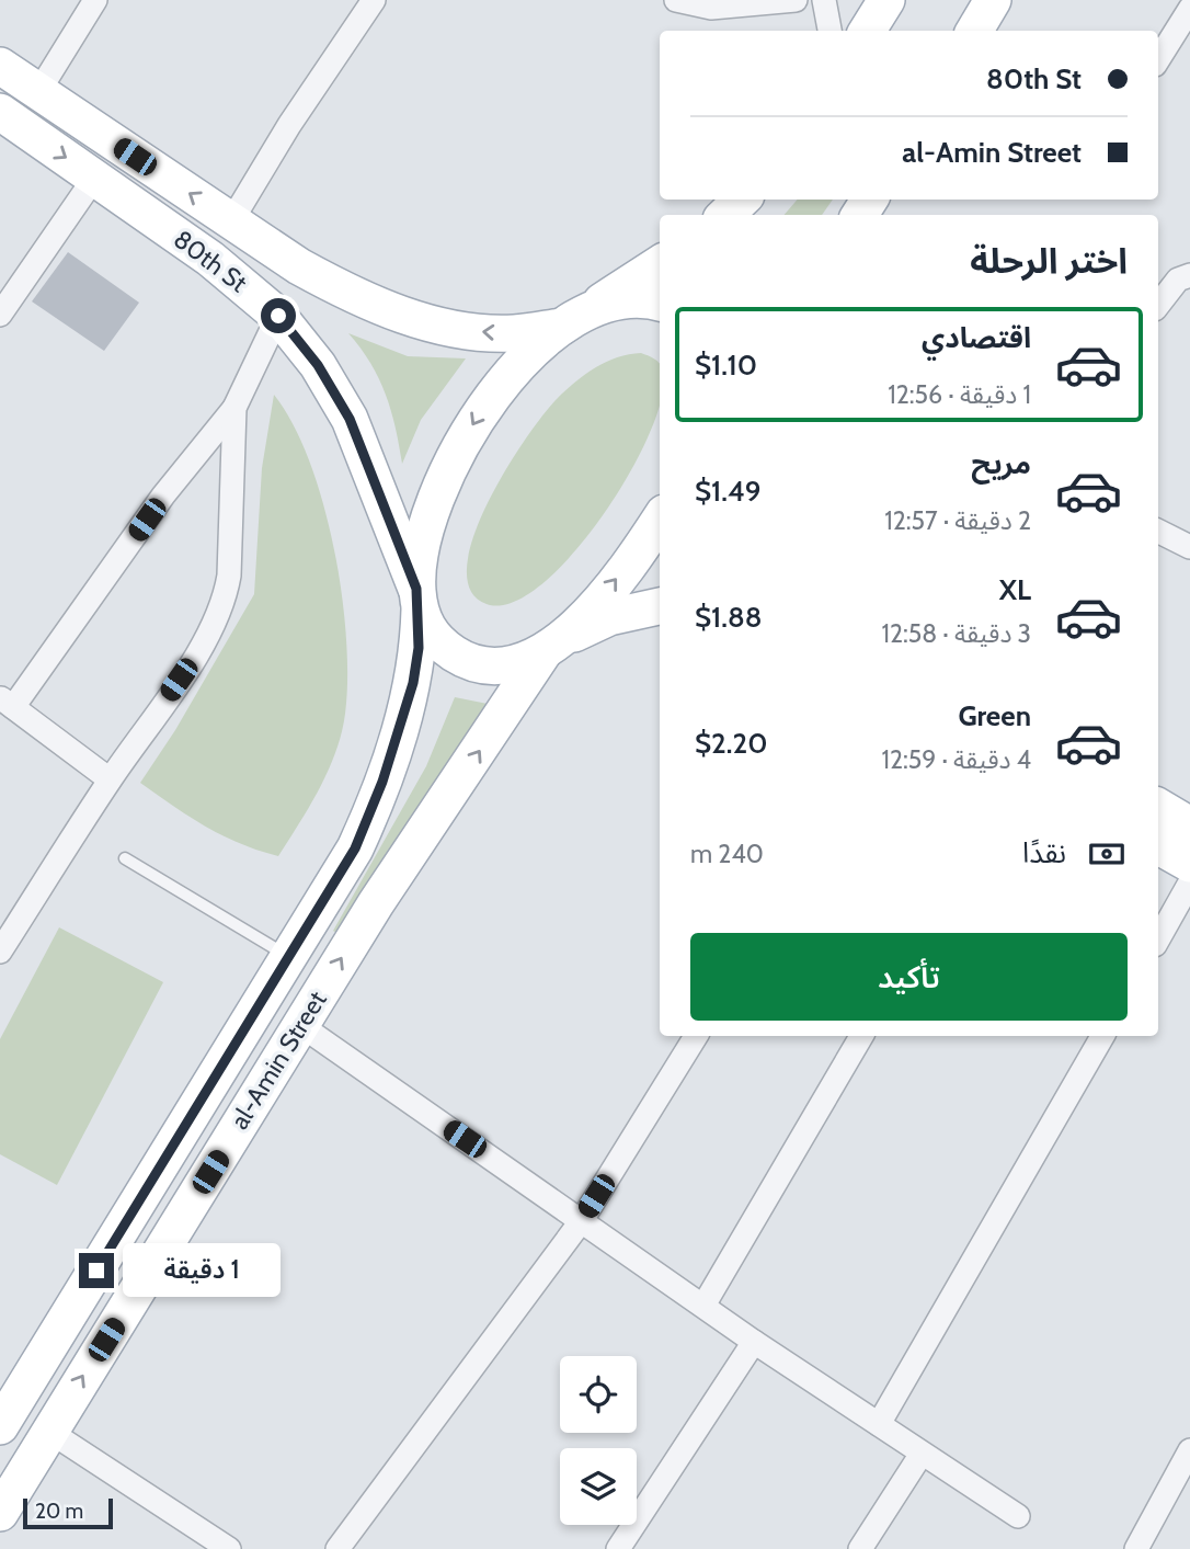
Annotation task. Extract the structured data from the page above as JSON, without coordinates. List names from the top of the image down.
{
  "streets": {
    "main road": ["80th St", "al-Amin Street"]
  },
  "crossings": [
    ["80th St", "al-Amin Street"]
  ],
  "scale_bar": "20 m",
  "page": {
    "banner": ["80th St", "al-Amin Street"],
    "heading": "اختر الرحلة",
    "list": [
      {
        "name": "اقتصادي",
        "note": "1 دقيقة · 12:56",
        "value": "$1.10"
      },
      {
        "name": "مريح",
        "note": "2 دقيقة · 12:57",
        "value": "$1.49"
      },
      {
        "name": "XL",
        "note": "3 دقيقة · 12:58",
        "value": "$1.88"
      },
      {
        "name": "Green",
        "note": "4 دقيقة · 12:59",
        "value": "$2.20"
      }
    ],
    "pay": ["نقدًا", "240 m"],
    "buttons": "تأكيد",
    "bubble": "1 دقيقة",
    "scale": "20 m"
  }
}
